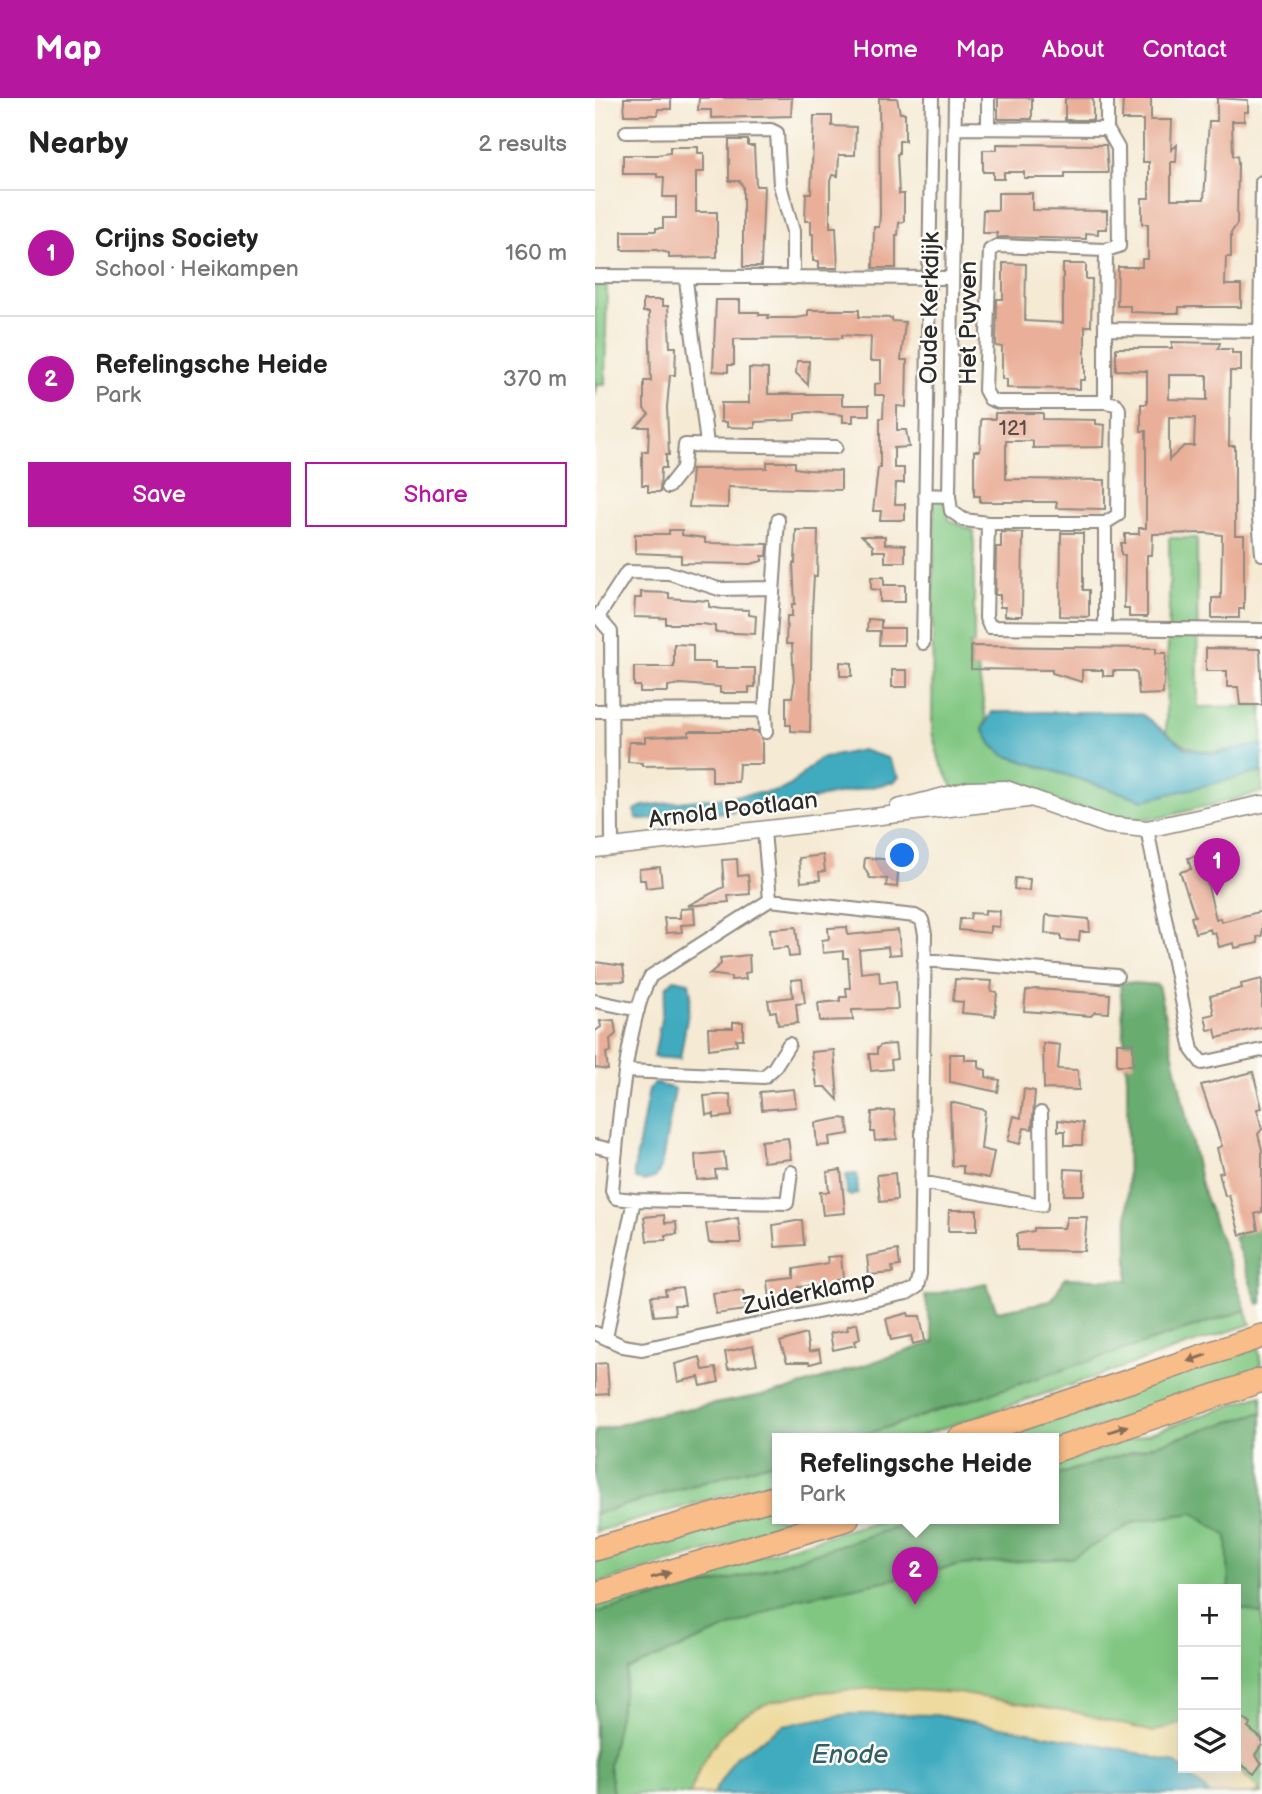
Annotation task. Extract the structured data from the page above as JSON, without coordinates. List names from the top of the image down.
{
  "streets": {
    "street": [
      "Oude Kerkdijk",
      "Het Puyven",
      "Arnold Pootlaan",
      "Zuiderklamp"
    ]
  },
  "water": ["Enode"],
  "house_numbers": ["121"],
  "page": {
    "header": "Map",
    "nav": [
      "Home",
      "Map",
      "About",
      "Contact"
    ],
    "heading": ["Nearby", "2 results"],
    "list": [
      {
        "mark": "1",
        "name": "Crijns Society",
        "note": "School · Heikampen",
        "value": "160 m"
      },
      {
        "mark": "2",
        "name": "Refelingsche Heide",
        "note": "Park",
        "value": "370 m"
      }
    ],
    "buttons": ["Save", "Share"],
    "pins": ["1", "2"],
    "popup": ["Refelingsche Heide", "Park"],
    "map_buttons": ["+", "−"]
  }
}
